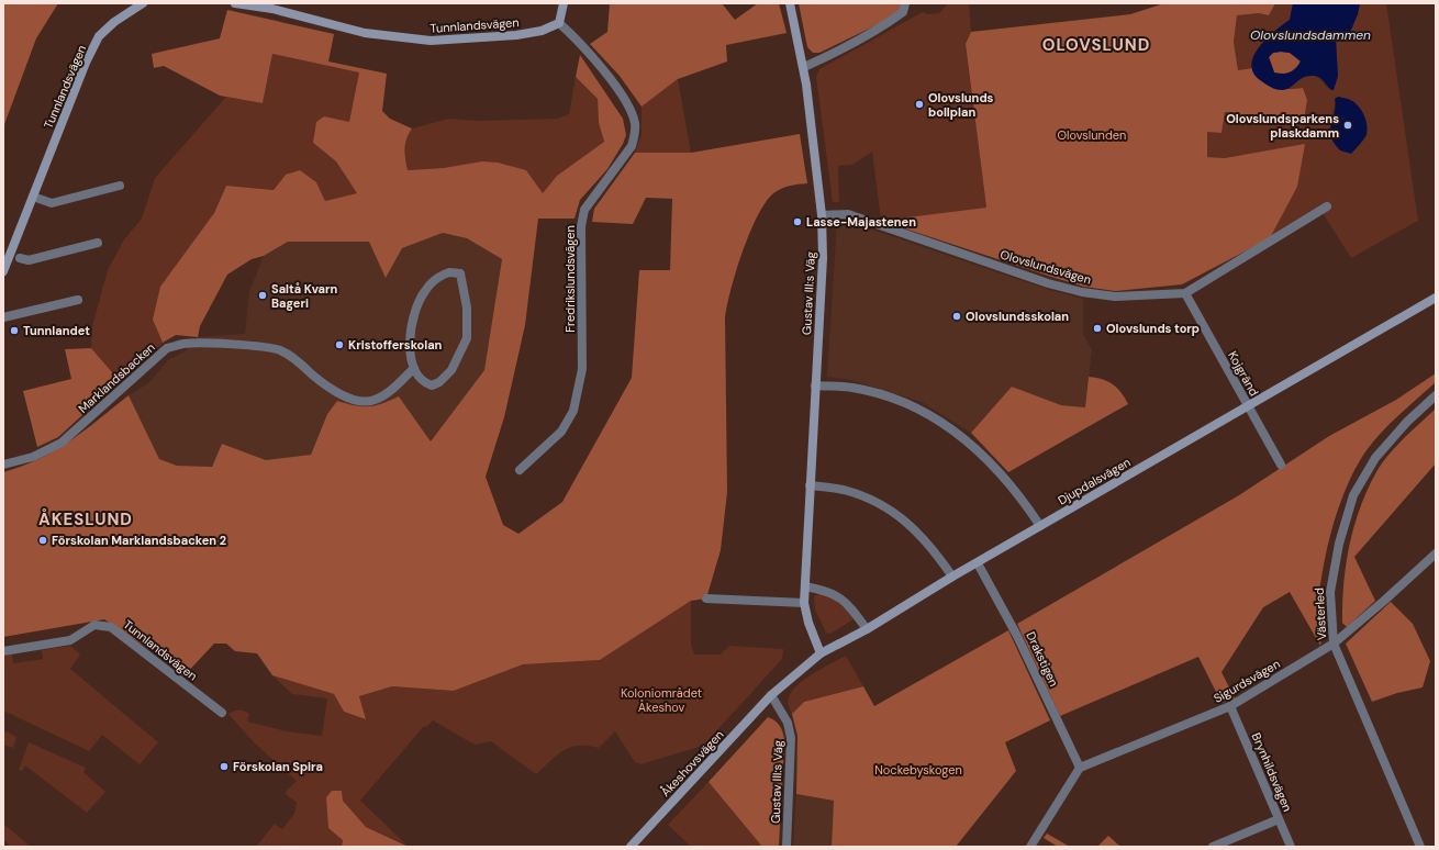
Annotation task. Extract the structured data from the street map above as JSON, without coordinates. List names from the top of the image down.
{
  "streets": {
    "street": [
      "Tunnlandsvägen",
      "Olovslundsvägen",
      "Fredrikslundsvägen",
      "Gustav III:s Väg",
      "Kojgränd",
      "Marklandsbacken",
      "Djupdalsvägen",
      "Västerled",
      "Drakstigen",
      "Sigurdsvägen",
      "Åkeshovsvägen",
      "Brynhildsvägen"
    ]
  },
  "crossings": [
    ["Tunnlandsvägen", "Fredrikslundsvägen"],
    ["Olovslundsvägen", "Gustav III:s Väg"],
    ["Olovslundsvägen", "Kojgränd"],
    ["Gustav III:s Väg", "Djupdalsvägen"],
    ["Gustav III:s Väg", "Åkeshovsvägen"],
    ["Kojgränd", "Djupdalsvägen"],
    ["Djupdalsvägen", "Drakstigen"],
    ["Djupdalsvägen", "Åkeshovsvägen"],
    ["Västerled", "Sigurdsvägen"],
    ["Drakstigen", "Sigurdsvägen"],
    ["Sigurdsvägen", "Brynhildsvägen"]
  ],
  "districts": ["OLOVSLUND", "ÅKESLUND"],
  "water": ["Olovslundsdammen"],
  "parks": ["Olovslunden", "Koloniområdet Åkeshov", "Nockebyskogen"],
  "places": [
    "Olovslunds bollplan",
    "Olovslundsparkens plaskdamm",
    "Lasse-Majastenen",
    "Saltå Kvarn Bageri",
    "Olovslundsskolan",
    "Olovslunds torp",
    "Tunnlandet",
    "Kristofferskolan",
    "Förskolan Marklandsbacken 2",
    "Förskolan Spira"
  ]
}
